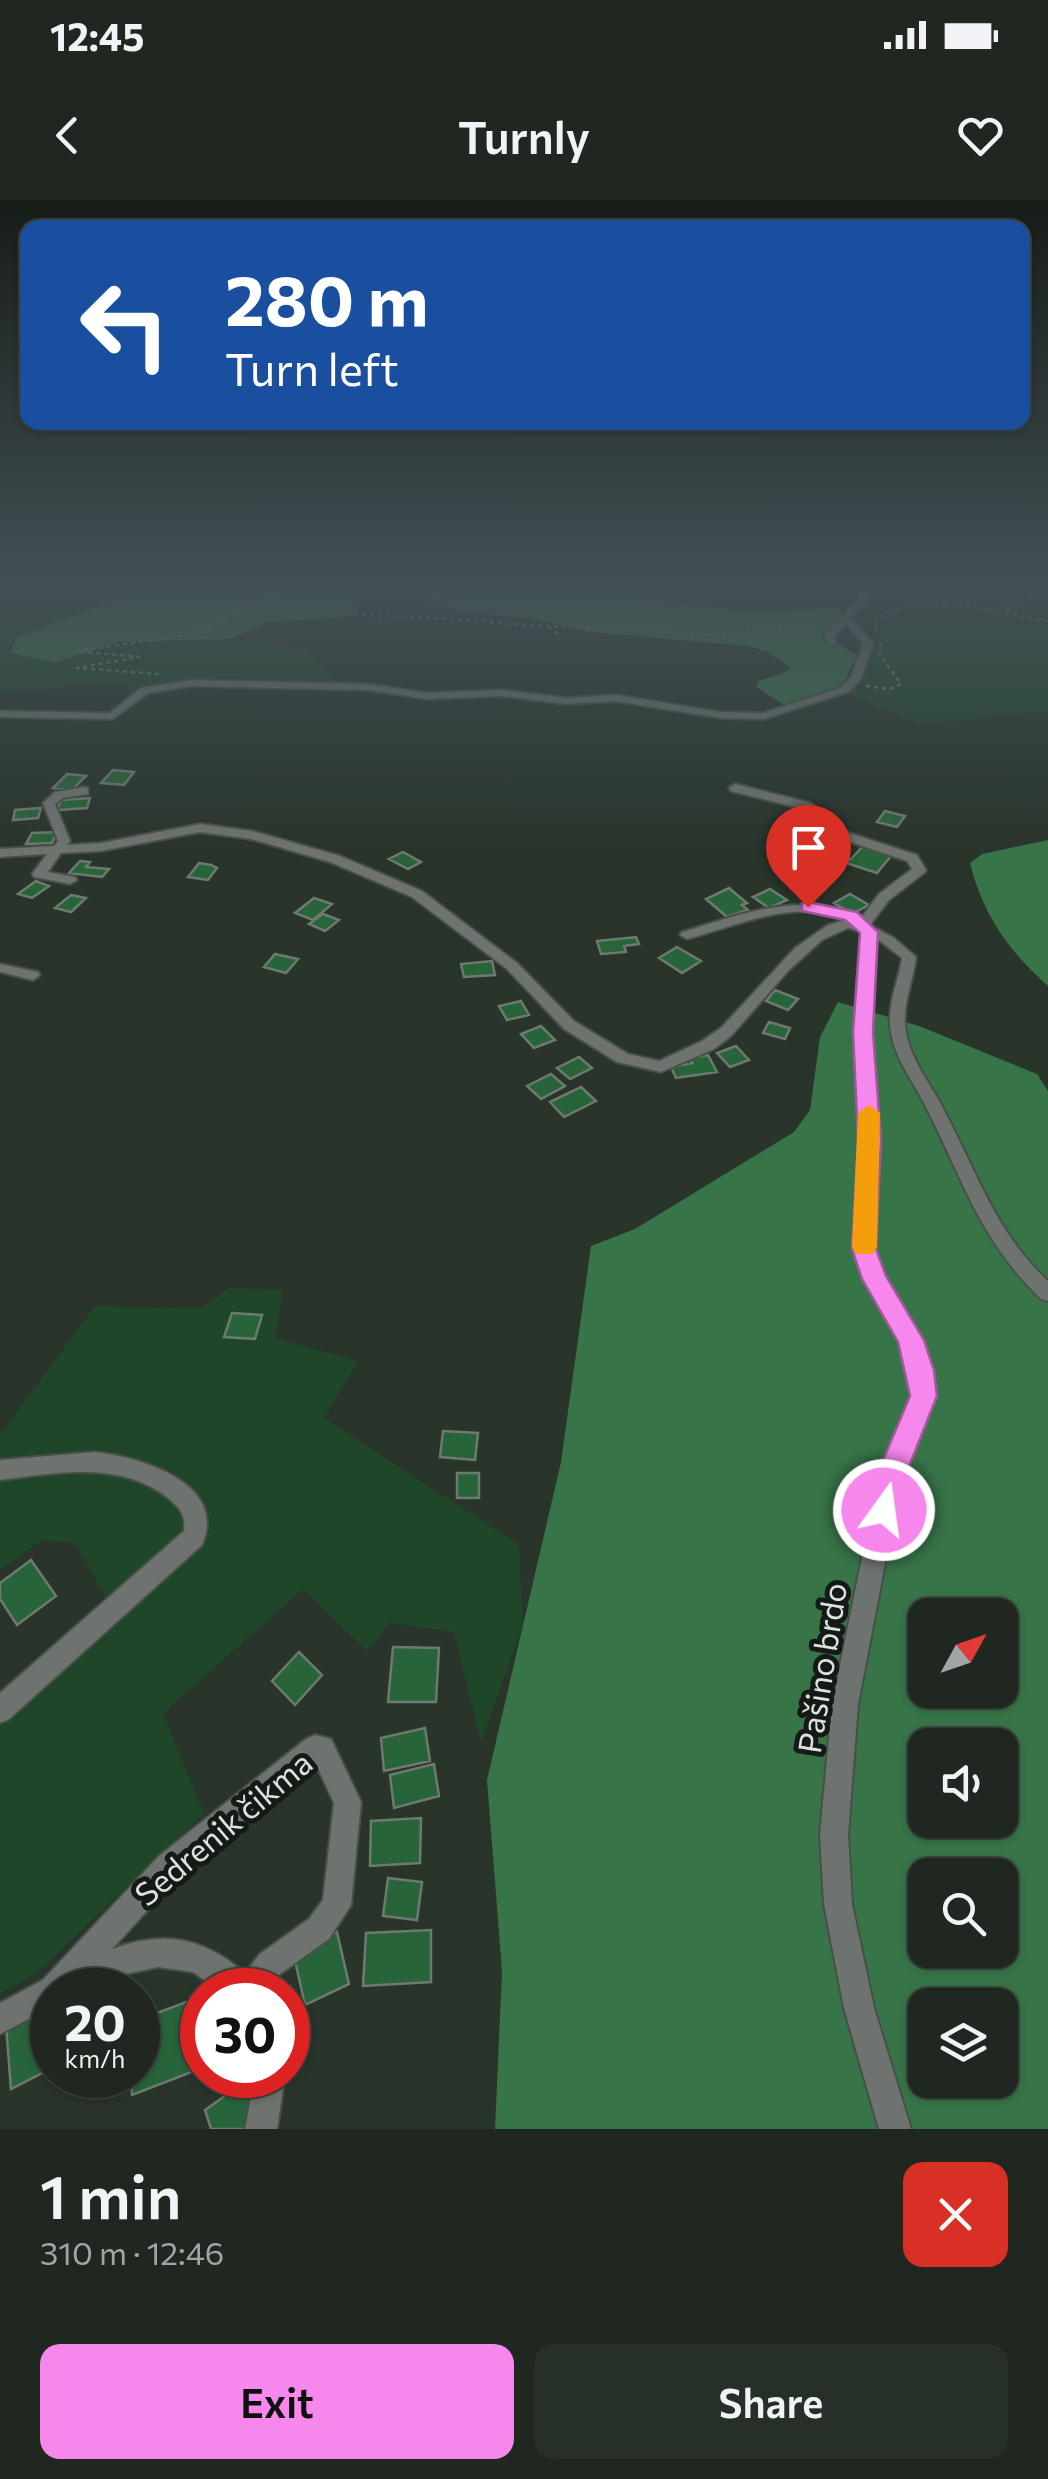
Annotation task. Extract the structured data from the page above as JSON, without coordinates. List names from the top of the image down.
{
  "streets": {
    "street": ["Pašino brdo", "Sedrenik čikma"]
  },
  "north": "top right",
  "page": {
    "status": "12:45",
    "header": "Turnly",
    "turn": ["280 m", "Turn left"],
    "speed": "20 km/h",
    "limit": "30",
    "heading": ["1 min", "310 m · 12:46"],
    "buttons": ["Exit", "Share"]
  }
}
